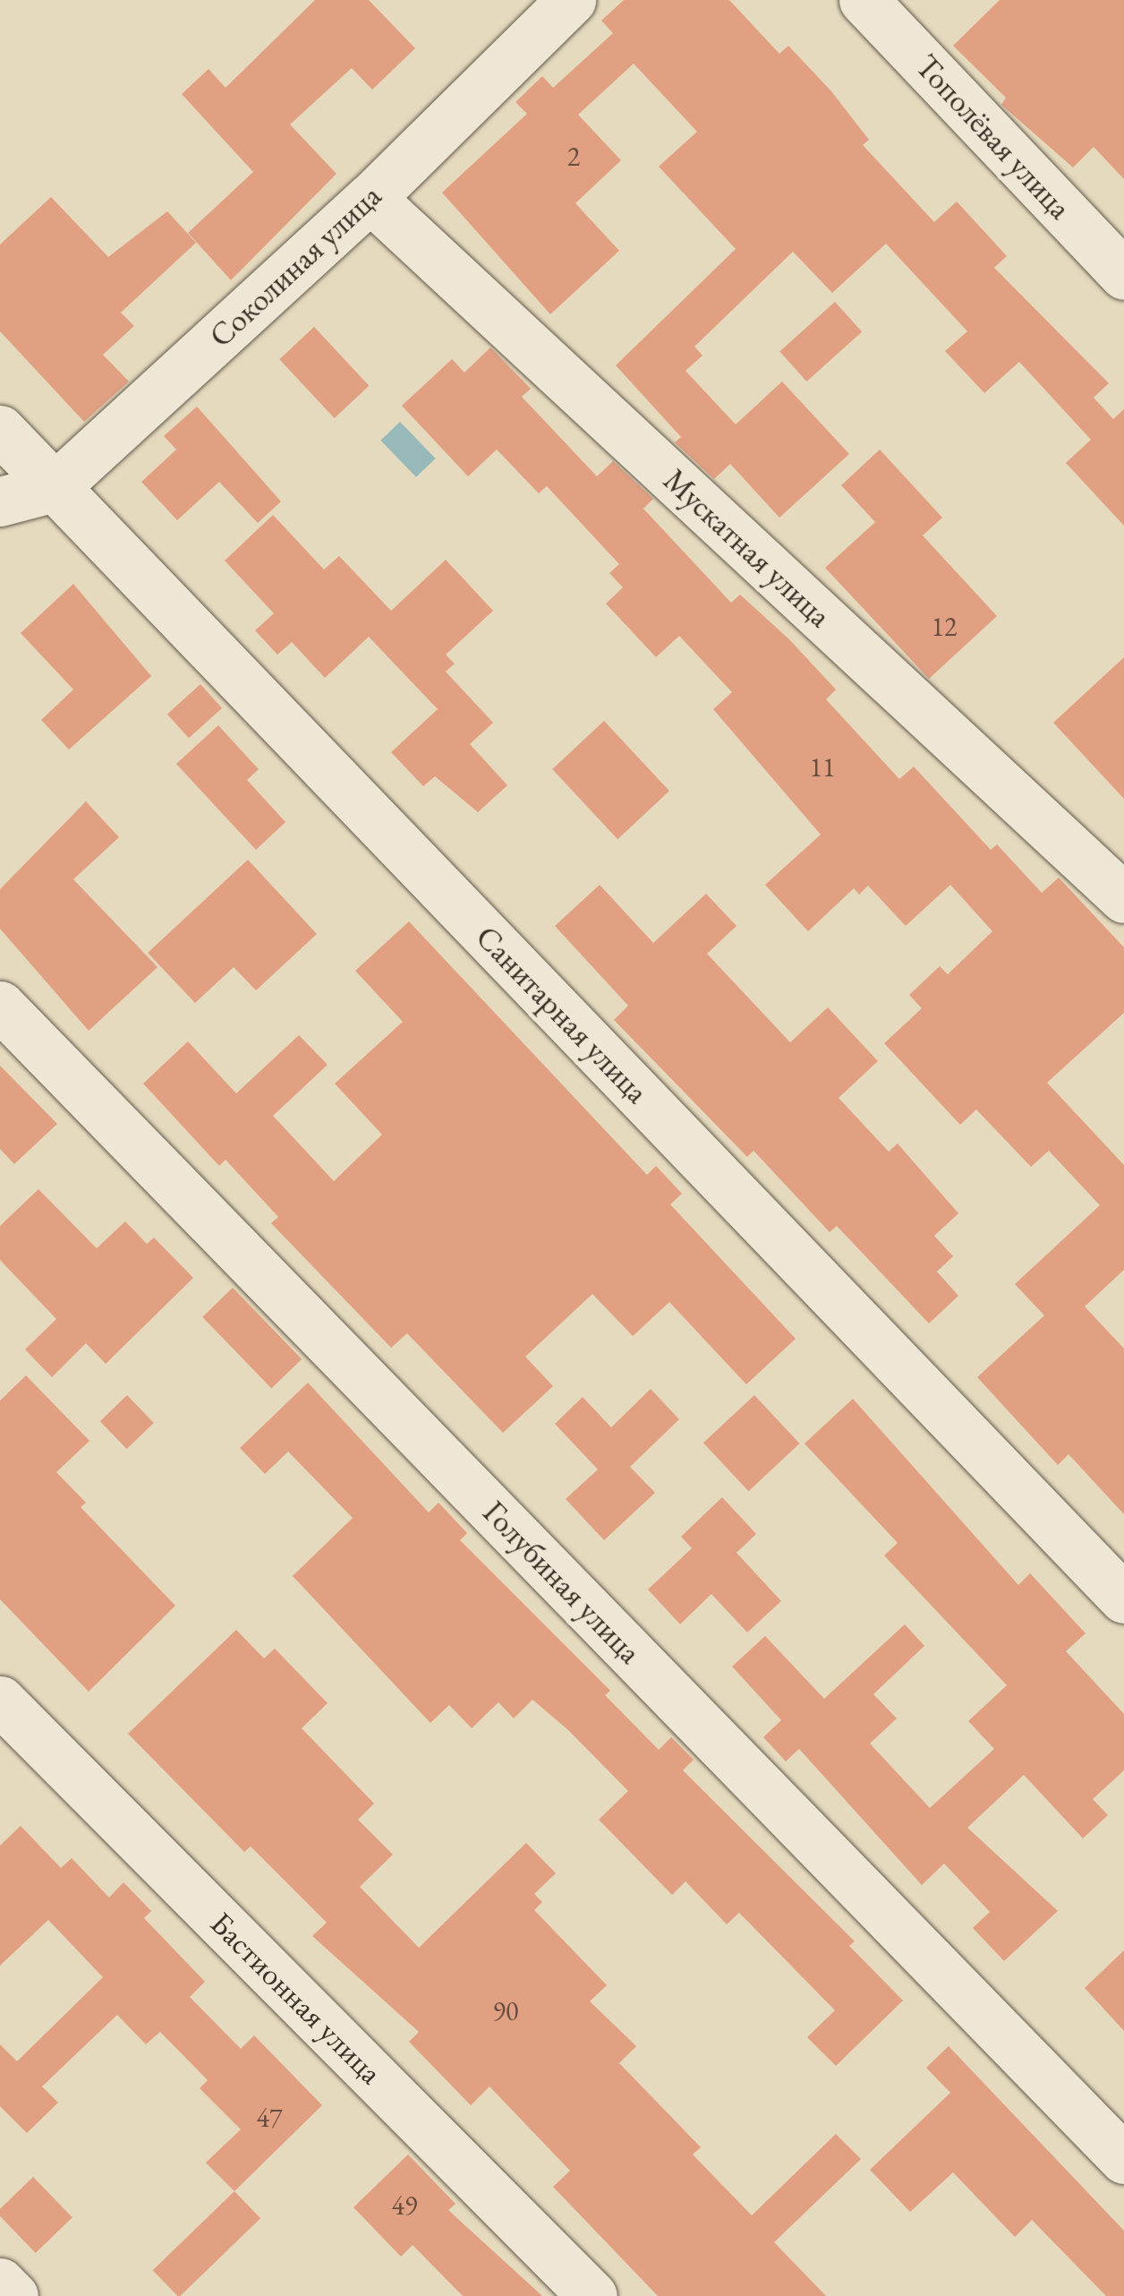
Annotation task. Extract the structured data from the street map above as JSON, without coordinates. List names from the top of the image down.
{
  "streets": {
    "street": [
      "Тополёвая улица",
      "Соколиная улица",
      "Мускатная улица",
      "Санитарная улица",
      "Голубиная улица",
      "Бастионная улица"
    ]
  },
  "crossings": [
    ["Соколиная улица", "Мускатная улица"],
    ["Соколиная улица", "Санитарная улица"]
  ],
  "house_numbers": [
    "2",
    "12",
    "11",
    "90",
    "47",
    "49"
  ]
}
